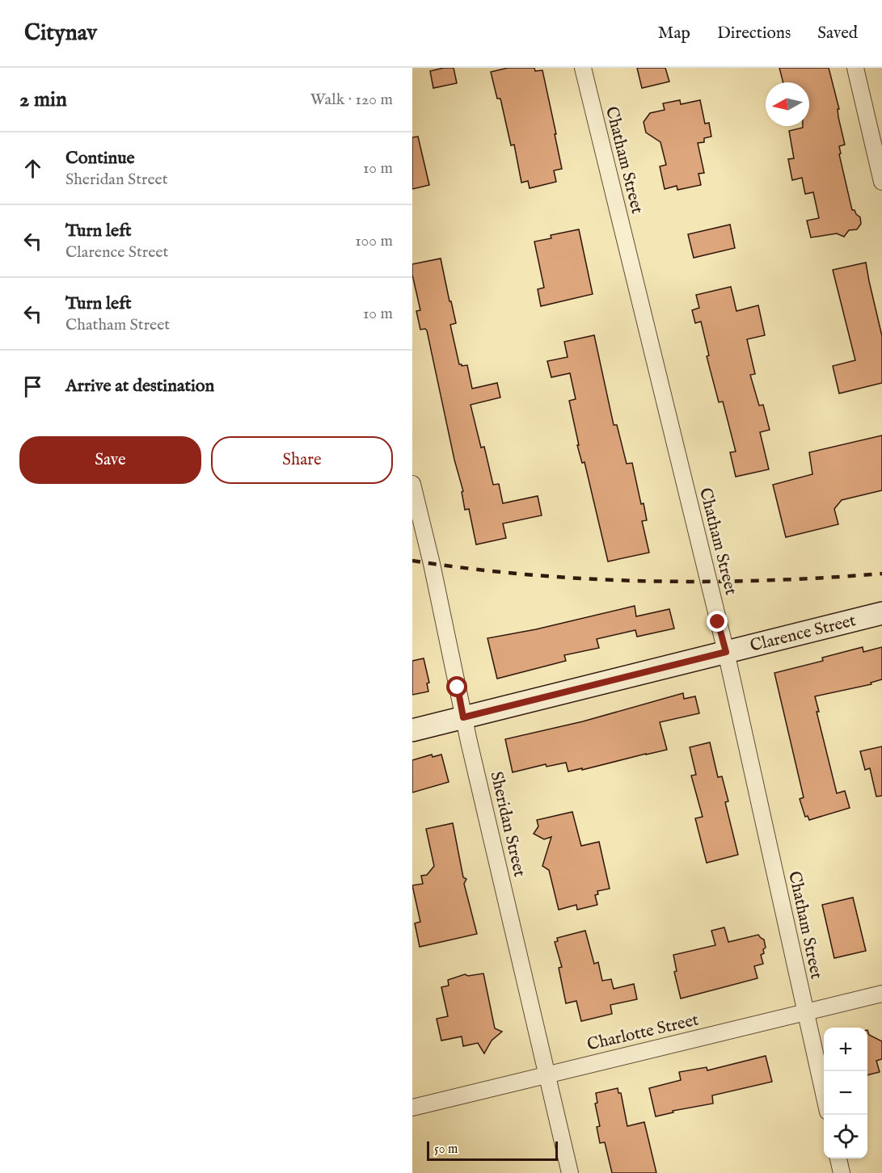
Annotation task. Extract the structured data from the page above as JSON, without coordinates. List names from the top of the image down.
{
  "streets": {
    "main road": ["Clarence Street"],
    "street": ["Chatham Street", "Sheridan Street", "Charlotte Street"]
  },
  "crossings": [
    ["Chatham Street", "Clarence Street"],
    ["Chatham Street", "Charlotte Street"],
    ["Clarence Street", "Sheridan Street"],
    ["Sheridan Street", "Charlotte Street"]
  ],
  "scale_bar": "50 m",
  "north": "left",
  "page": {
    "header": "Citynav",
    "nav": ["Map", "Directions", "Saved"],
    "heading": ["2 min", "Walk · 120 m"],
    "list": [
      ["Continue", "Sheridan Street", "10 m"],
      ["Turn left", "Clarence Street", "100 m"],
      ["Turn left", "Chatham Street", "10 m"],
      "Arrive at destination"
    ],
    "buttons": ["Save", "Share"],
    "map_buttons": ["+", "−"],
    "scale": "50 m"
  }
}
